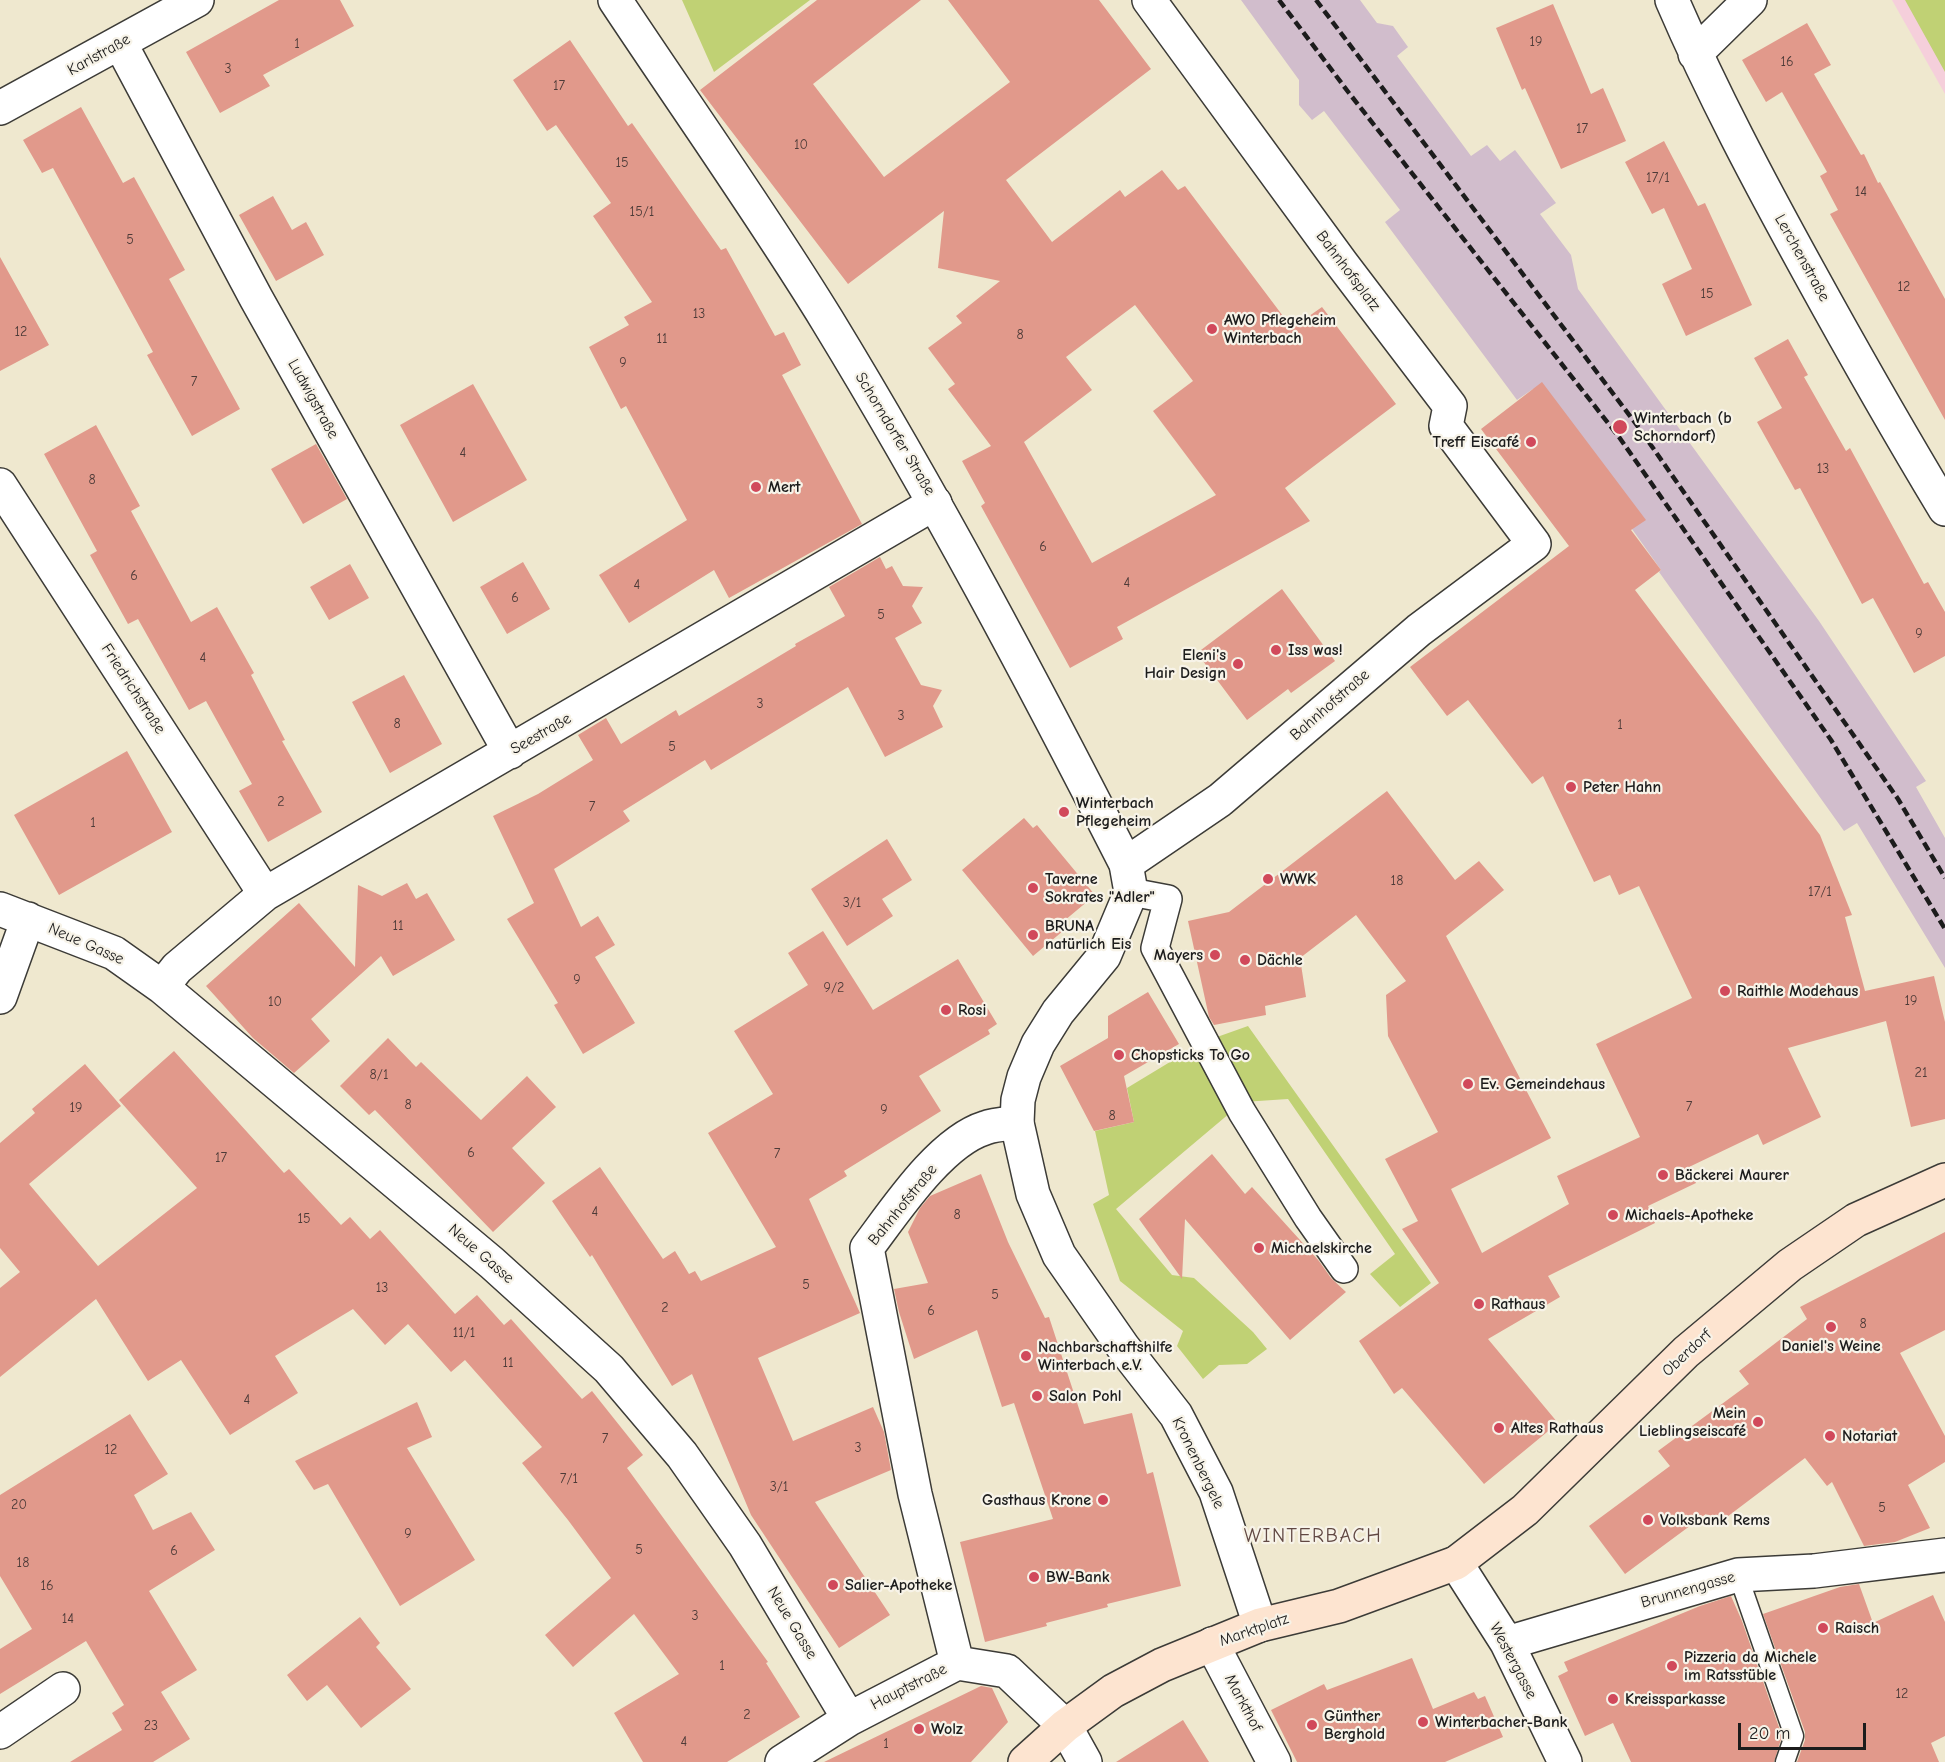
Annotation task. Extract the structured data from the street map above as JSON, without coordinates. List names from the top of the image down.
{
  "streets": {
    "main road": ["Oberdorf", "Marktplatz"],
    "street": [
      "Karlstraße",
      "Lerchenstraße",
      "Bahnhofsplatz",
      "Ludwigstraße",
      "Schorndorfer Straße",
      "Friedrichstraße",
      "Bahnhofstraße",
      "Seestraße",
      "Neue Gasse",
      "Kronenbergele",
      "Brunnengasse",
      "Westergasse",
      "Hauptstraße",
      "Markthof"
    ]
  },
  "crossings": [
    ["Karlstraße", "Ludwigstraße"],
    ["Bahnhofsplatz", "Bahnhofstraße"],
    ["Ludwigstraße", "Seestraße"],
    ["Schorndorfer Straße", "Bahnhofstraße"],
    ["Schorndorfer Straße", "Seestraße"],
    ["Friedrichstraße", "Seestraße"],
    ["Bahnhofstraße", "Kronenbergele"],
    ["Bahnhofstraße", "Hauptstraße"],
    ["Seestraße", "Neue Gasse"],
    ["Neue Gasse", "Hauptstraße"],
    ["Oberdorf", "Marktplatz"],
    ["Oberdorf", "Westergasse"],
    ["Kronenbergele", "Marktplatz"],
    ["Brunnengasse", "Westergasse"],
    ["Marktplatz", "Westergasse"],
    ["Marktplatz", "Hauptstraße"],
    ["Marktplatz", "Markthof"]
  ],
  "districts": ["WINTERBACH"],
  "places": [
    "AWO Pflegeheim Winterbach",
    "Winterbach (b Schorndorf)",
    "Treff Eiscafé",
    "Mert",
    "Iss was!",
    "Eleni's Hair Design",
    "Peter Hahn",
    "Winterbach Pflegeheim",
    "WWK",
    "Taverne Sokrates \"Adler\"",
    "BRUNA natürlich Eis",
    "Mayers",
    "Dächle",
    "Raithle Modehaus",
    "Rosi",
    "Chopsticks To Go",
    "Ev. Gemeindehaus",
    "Bäckerei Maurer",
    "Michaels-Apotheke",
    "Michaelskirche",
    "Rathaus",
    "Daniel's Weine",
    "Nachbarschaftshilfe Winterbach e.V.",
    "Salon Pohl",
    "Mein Lieblingseiscafé",
    "Altes Rathaus",
    "Notariat",
    "Gasthaus Krone",
    "Volksbank Rems",
    "BW-Bank",
    "Salier-Apotheke",
    "Raisch",
    "Pizzeria da Michele im Ratsstüble",
    "Kreissparkasse",
    "Winterbacher-Bank",
    "Günther Berghold",
    "Wolz"
  ],
  "house_numbers": [
    "19",
    "1",
    "16",
    "3",
    "17",
    "17",
    "10",
    "15",
    "17/1",
    "14",
    "15/1",
    "5",
    "12",
    "15",
    "13",
    "12",
    "8",
    "11",
    "9",
    "7",
    "4",
    "13",
    "8",
    "6",
    "6",
    "4",
    "4",
    "6",
    "5",
    "9",
    "4",
    "3",
    "3",
    "8",
    "1",
    "5",
    "2",
    "7",
    "1",
    "18",
    "17/1",
    "3/1",
    "11",
    "9",
    "9/2",
    "19",
    "10",
    "21",
    "8/1",
    "8",
    "7",
    "19",
    "9",
    "8",
    "6",
    "7",
    "17",
    "4",
    "8",
    "15",
    "5",
    "13",
    "5",
    "2",
    "6",
    "8",
    "11/1",
    "11",
    "4",
    "7",
    "3",
    "12",
    "7/1",
    "3/1",
    "20",
    "5",
    "9",
    "5",
    "6",
    "18",
    "16",
    "3",
    "14",
    "1",
    "12",
    "2",
    "23",
    "4",
    "1"
  ],
  "scale_bar": "20 m"
}
